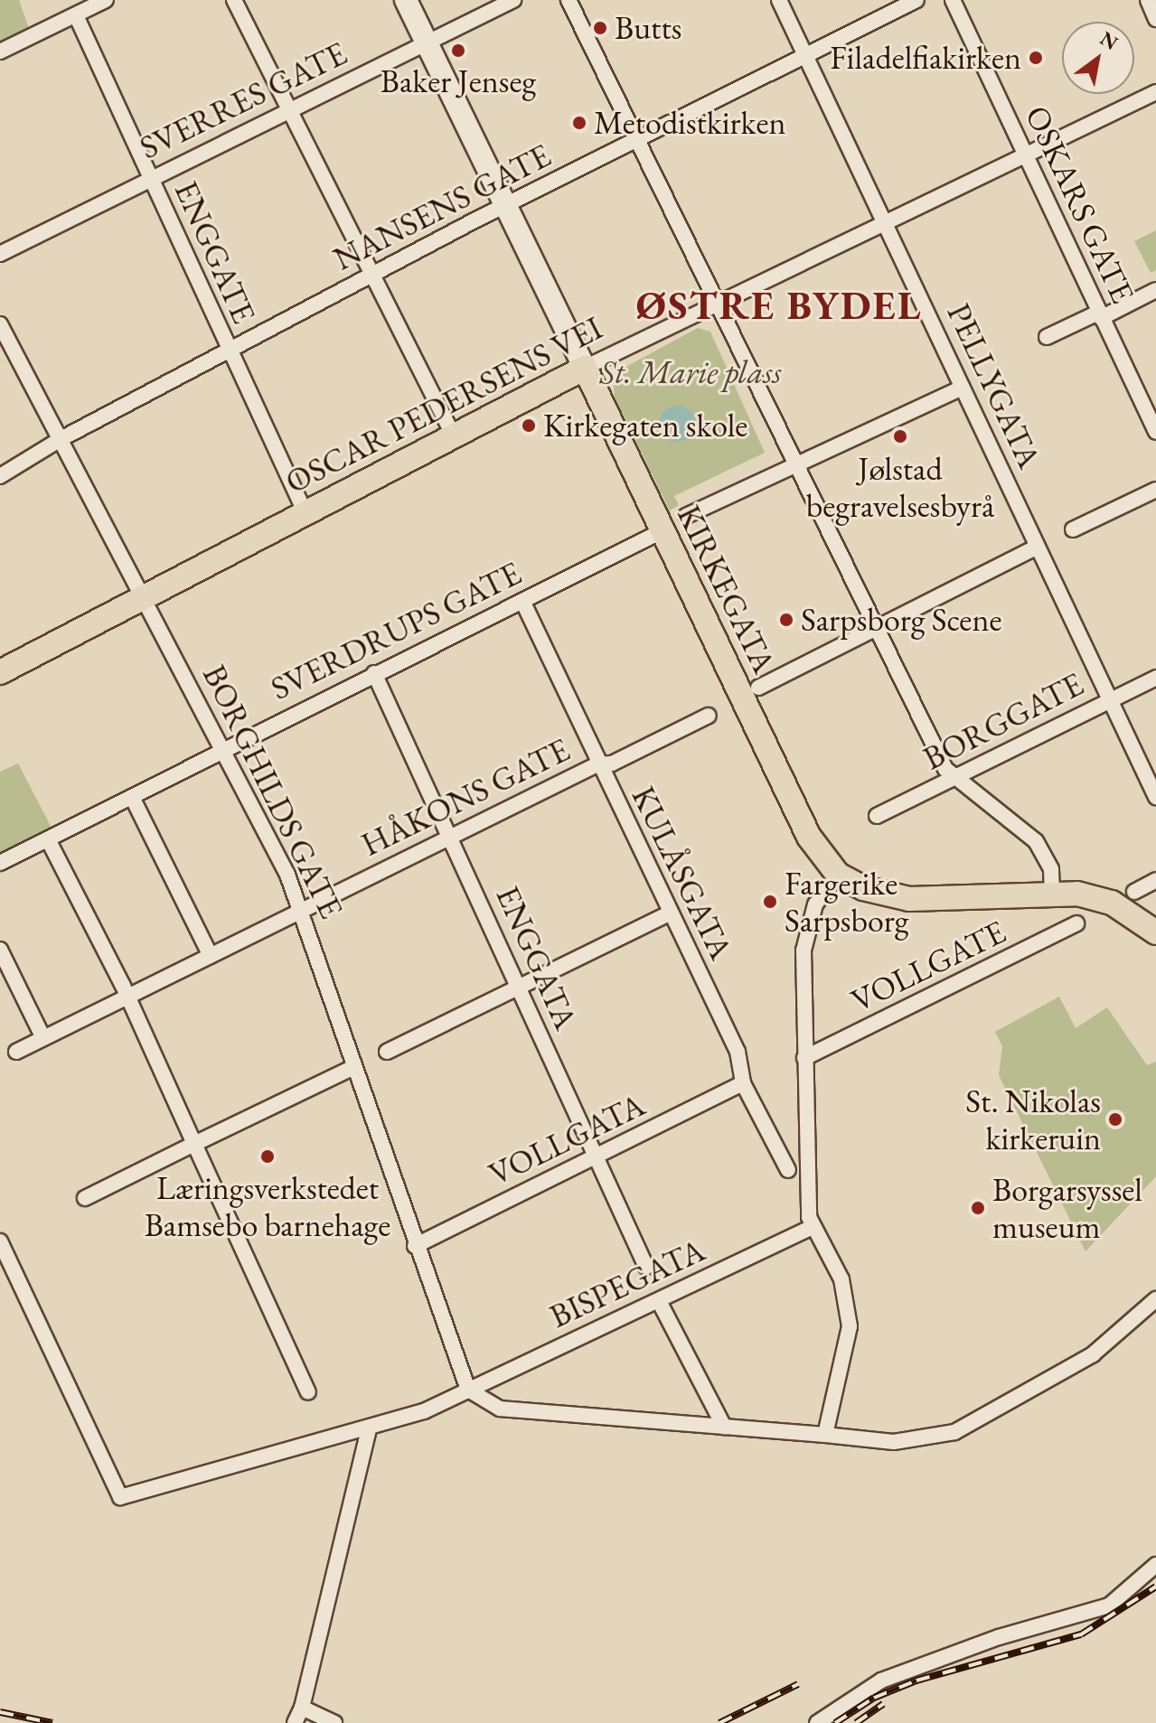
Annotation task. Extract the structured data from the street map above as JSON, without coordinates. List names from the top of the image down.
{
  "streets": {
    "main road": ["OSCAR PEDERSENS VEI", "KIRKEGATA"],
    "street": [
      "SVERRES GATE",
      "OSKARS GATE",
      "NANSENS GATE",
      "ENGGATE",
      "PELLYGATA",
      "SVERDRUPS GATE",
      "BORGGATE",
      "BORGHILDS GATE",
      "HÅKONS GATE",
      "KULÅSGATA",
      "ENGGATA",
      "VOLLGATE",
      "VOLLGATA",
      "BISPEGATA"
    ]
  },
  "crossings": [
    ["SVERRES GATE", "ENGGATE"],
    ["SVERRES GATE", "KIRKEGATA"],
    ["OSKARS GATE", "OSCAR PEDERSENS VEI"],
    ["NANSENS GATE", "ENGGATE"],
    ["NANSENS GATE", "PELLYGATA"],
    ["NANSENS GATE", "KIRKEGATA"],
    ["NANSENS GATE", "BORGHILDS GATE"],
    ["ENGGATE", "OSCAR PEDERSENS VEI"],
    ["PELLYGATA", "OSCAR PEDERSENS VEI"],
    ["PELLYGATA", "BORGGATE"],
    ["OSCAR PEDERSENS VEI", "KIRKEGATA"],
    ["OSCAR PEDERSENS VEI", "BORGHILDS GATE"],
    ["KIRKEGATA", "SVERDRUPS GATE"],
    ["SVERDRUPS GATE", "BORGHILDS GATE"],
    ["SVERDRUPS GATE", "KULÅSGATA"],
    ["SVERDRUPS GATE", "ENGGATA"],
    ["BORGHILDS GATE", "HÅKONS GATE"],
    ["BORGHILDS GATE", "VOLLGATA"],
    ["BORGHILDS GATE", "BISPEGATA"],
    ["HÅKONS GATE", "KULÅSGATA"],
    ["HÅKONS GATE", "ENGGATA"],
    ["KULÅSGATA", "VOLLGATA"],
    ["ENGGATA", "VOLLGATA"]
  ],
  "districts": ["ØSTRE BYDEL"],
  "parks": ["St. Marie plass"],
  "places": [
    "Butts",
    "Baker Jenseg",
    "Filadelfiakirken",
    "Metodistkirken",
    "Kirkegaten skole",
    "Jølstad begravelsesbyrå",
    "Sarpsborg Scene",
    "Fargerike Sarpsborg",
    "St. Nikolas kirkeruin",
    "Læringsverkstedet Bamsebo barnehage",
    "Borgarsyssel museum"
  ],
  "north": "top right"
}
